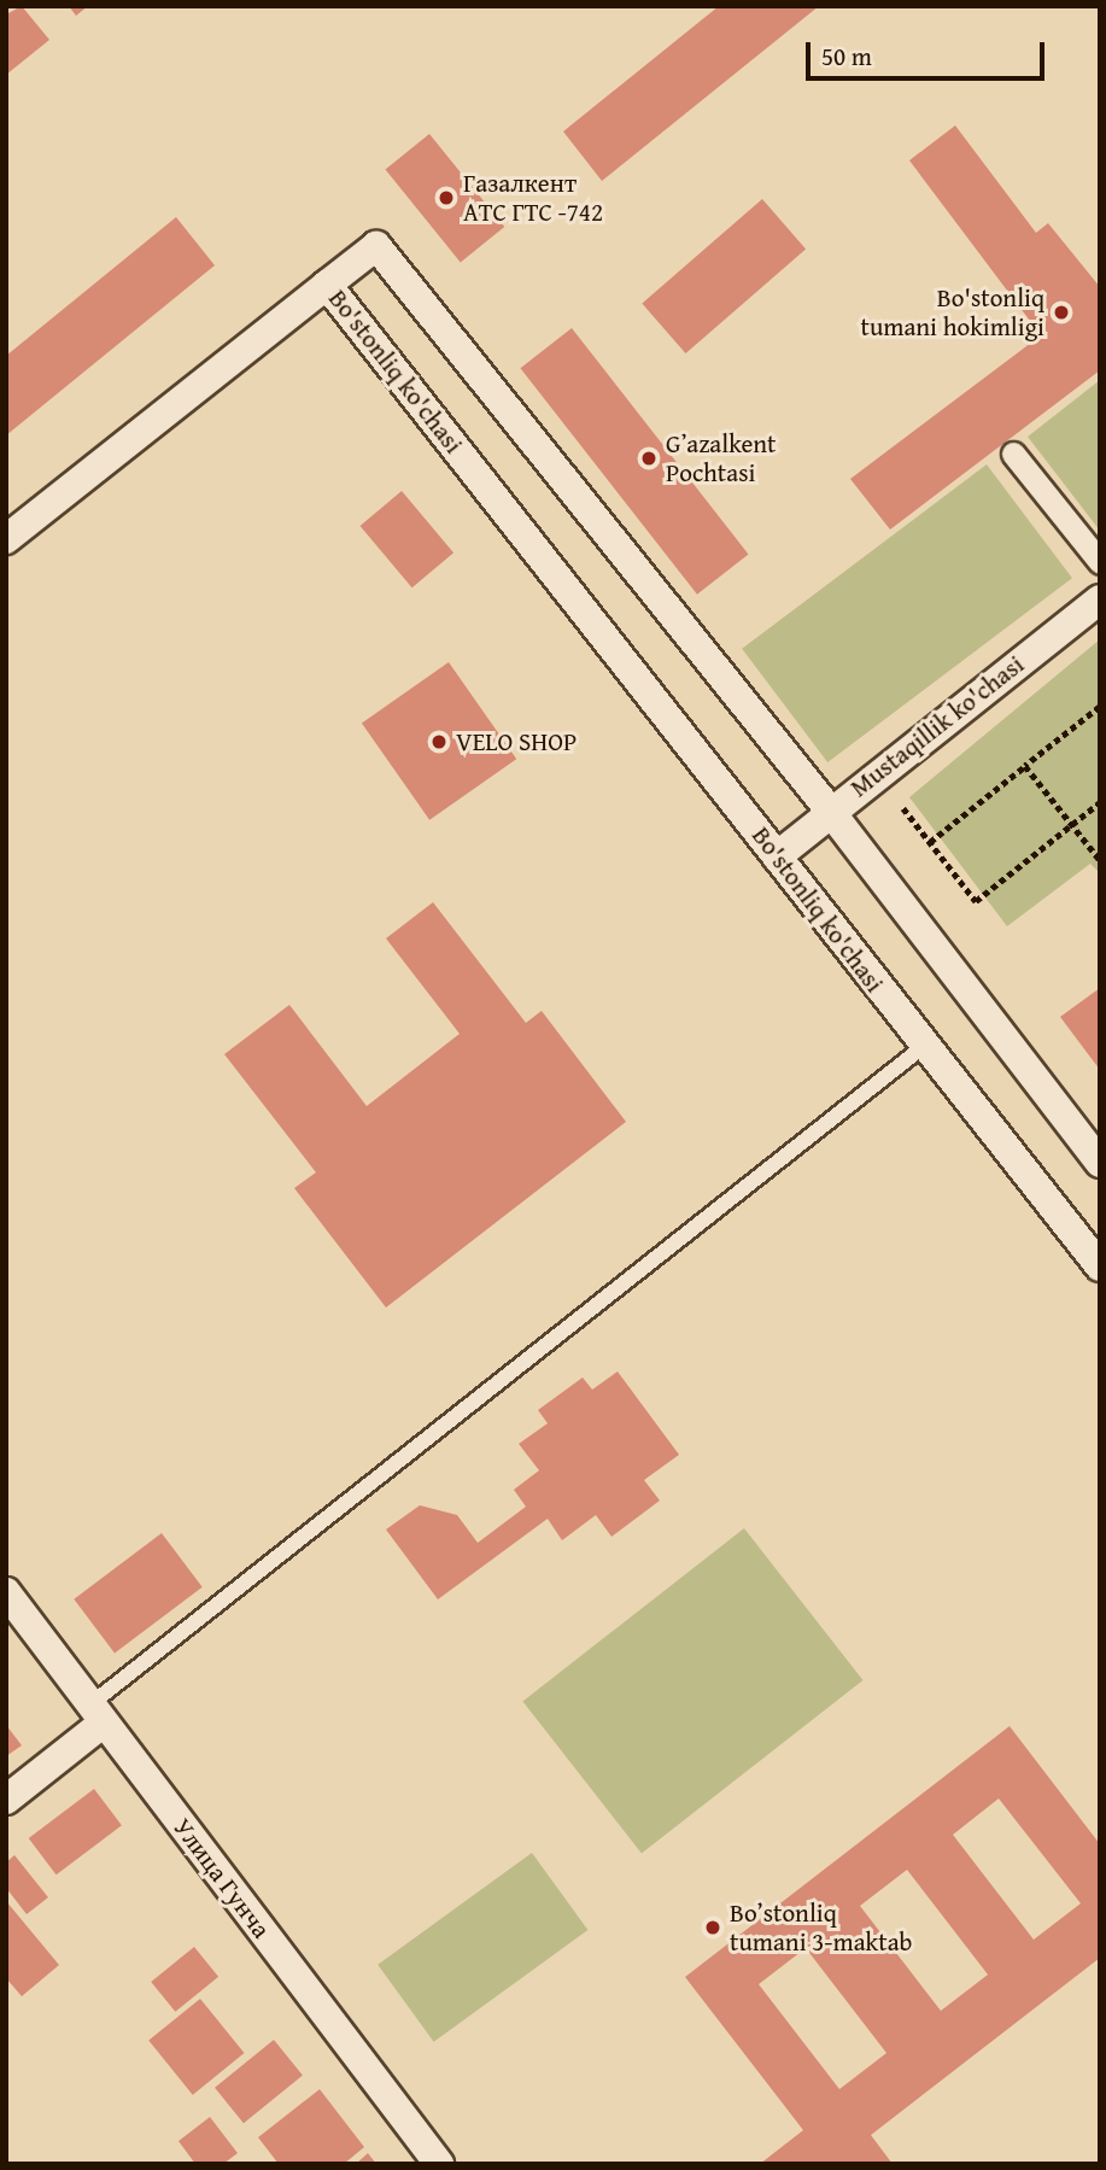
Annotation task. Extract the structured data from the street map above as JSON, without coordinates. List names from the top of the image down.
{
  "streets": {
    "street": ["Bo'stonliq ko'chasi", "Mustaqillik ko'chasi", "Улица Гунча"]
  },
  "crossings": [
    ["Bo'stonliq ko'chasi", "Mustaqillik ko'chasi"]
  ],
  "places": [
    "Газалкент АТС ГТС -742",
    "Bo'stonliq tumani hokimligi",
    "Gʼazalkent Pochtasi",
    "VELO SHOP",
    "Bo’stonliq tumani 3-maktab"
  ],
  "scale_bar": "50 m"
}
